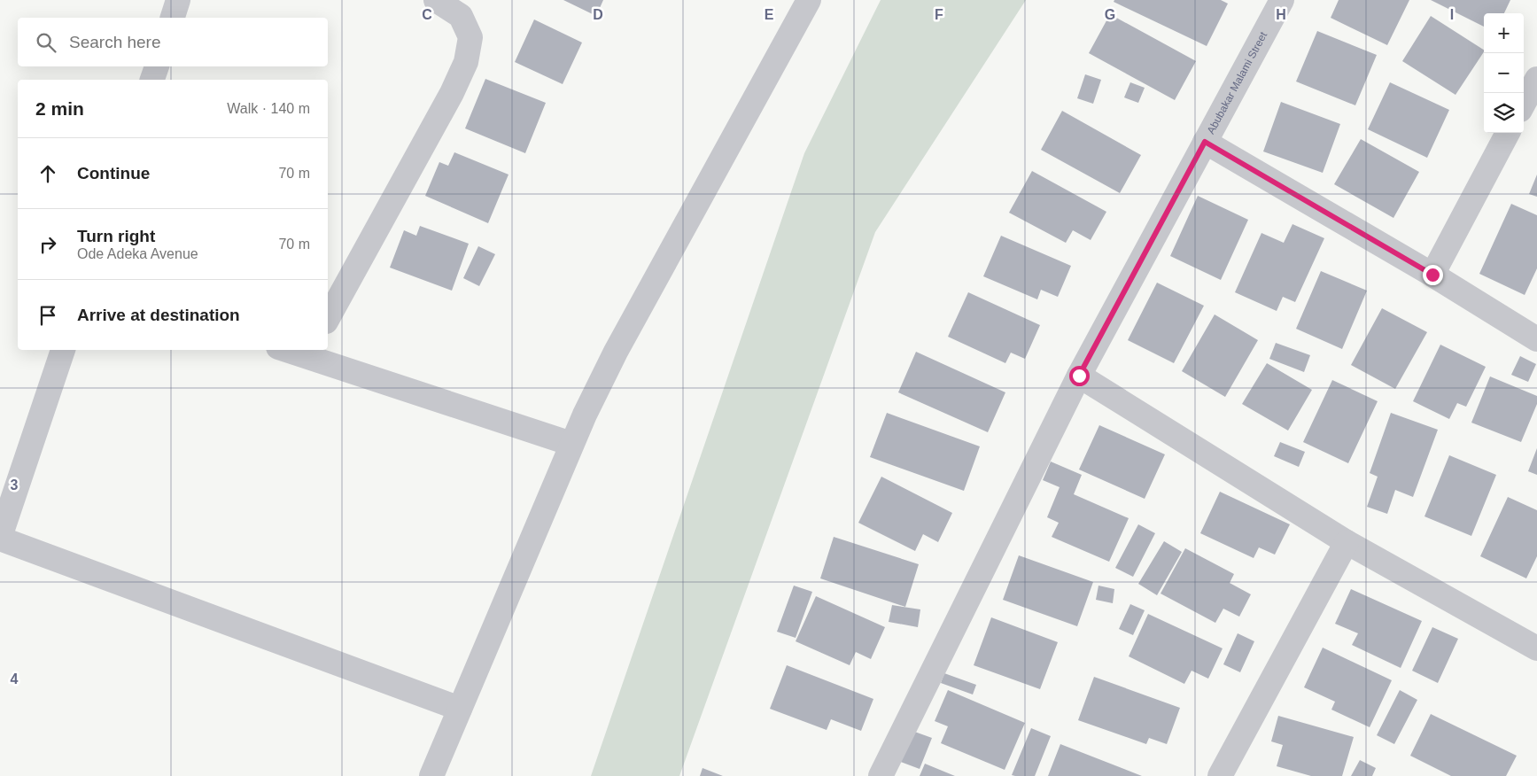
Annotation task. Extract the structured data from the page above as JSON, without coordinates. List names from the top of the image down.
{
  "streets": {
    "street": ["Abubakar Malami Street"]
  },
  "page": {
    "map_buttons": ["+", "−"],
    "search": "Search here",
    "heading": ["2 min", "Walk · 140 m"],
    "list": [
      ["Continue", "70 m"],
      ["Turn right", "Ode Adeka Avenue", "70 m"],
      "Arrive at destination"
    ]
  },
  "grid": {
    "columns": [
      "C",
      "D",
      "E",
      "F",
      "G",
      "H",
      "I"
    ],
    "rows": ["3", "4"]
  }
}
